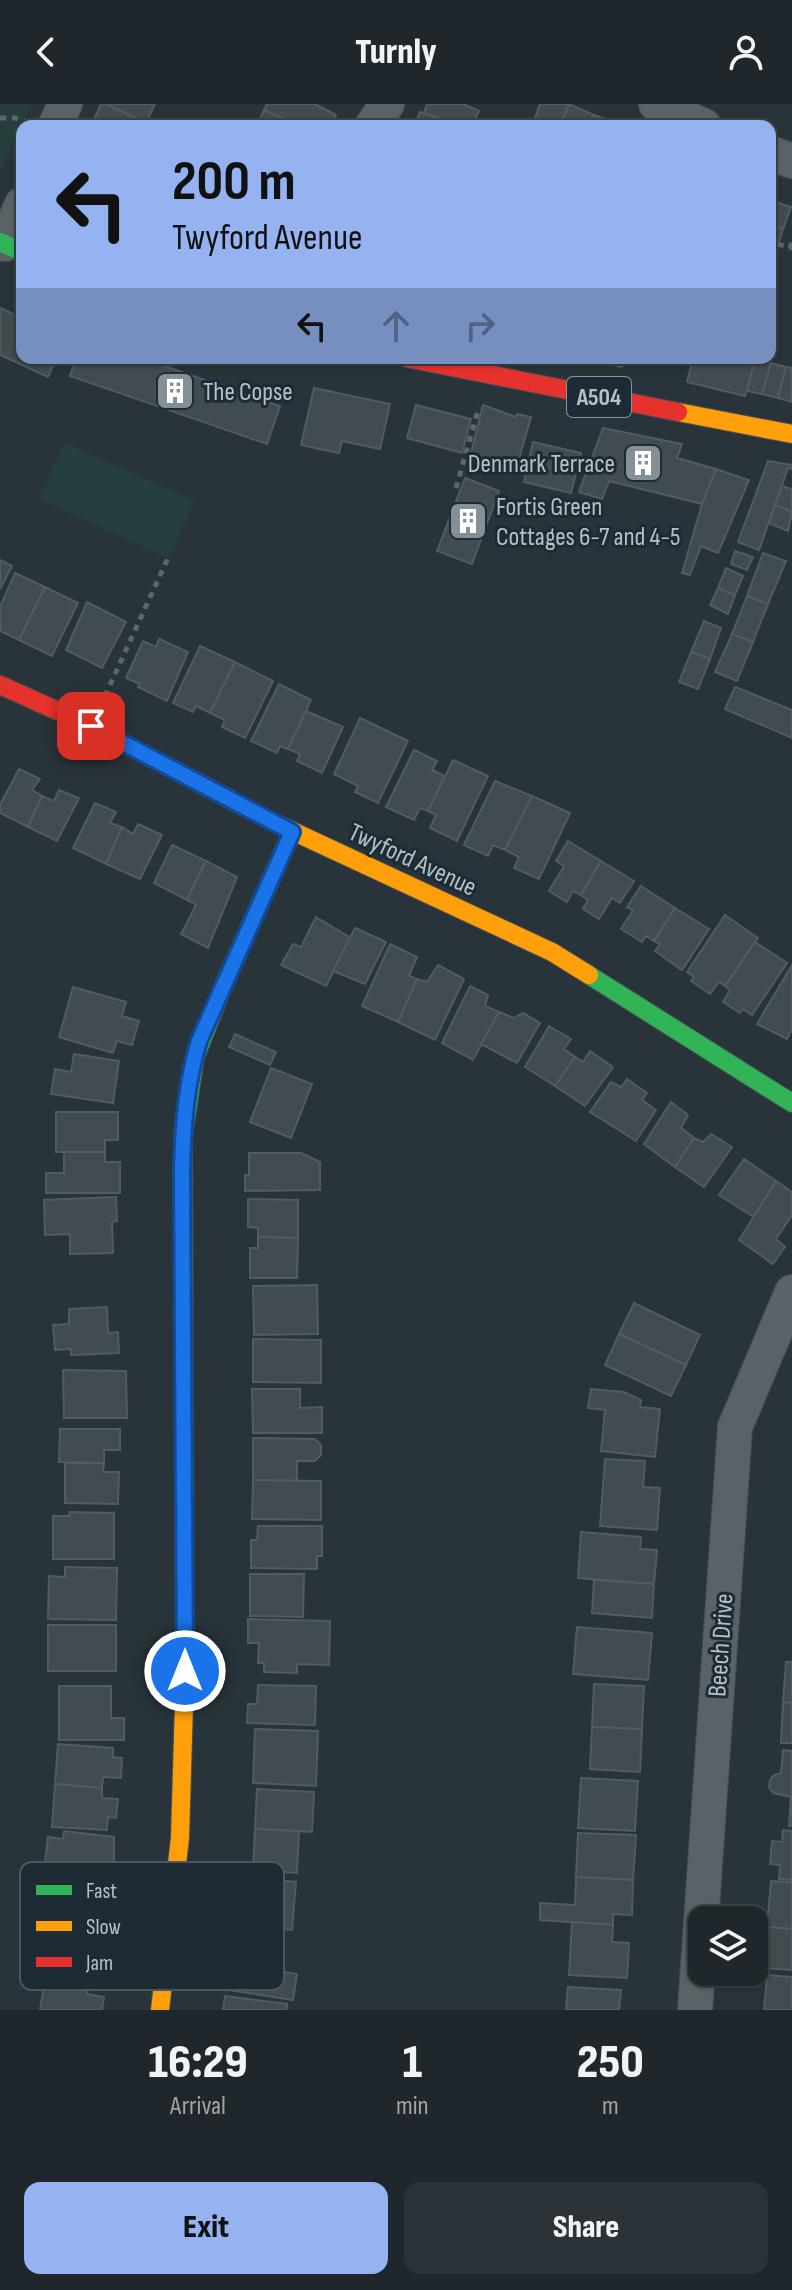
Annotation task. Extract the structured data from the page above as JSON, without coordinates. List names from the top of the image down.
{
  "streets": {
    "street": ["A504", "Twyford Avenue", "Beech Drive"]
  },
  "places": {
    "building": ["The Copse", "Denmark Terrace", "Fortis Green Cottages 6-7 and 4-5"]
  },
  "legend": ["Fast", "Slow", "Jam"],
  "page": {
    "header": "Turnly",
    "turn": ["200 m", "Twyford Avenue"],
    "eta": [
      "16:29",
      "Arrival",
      "1",
      "min",
      "250",
      "m"
    ],
    "buttons": ["Exit", "Share"]
  }
}
